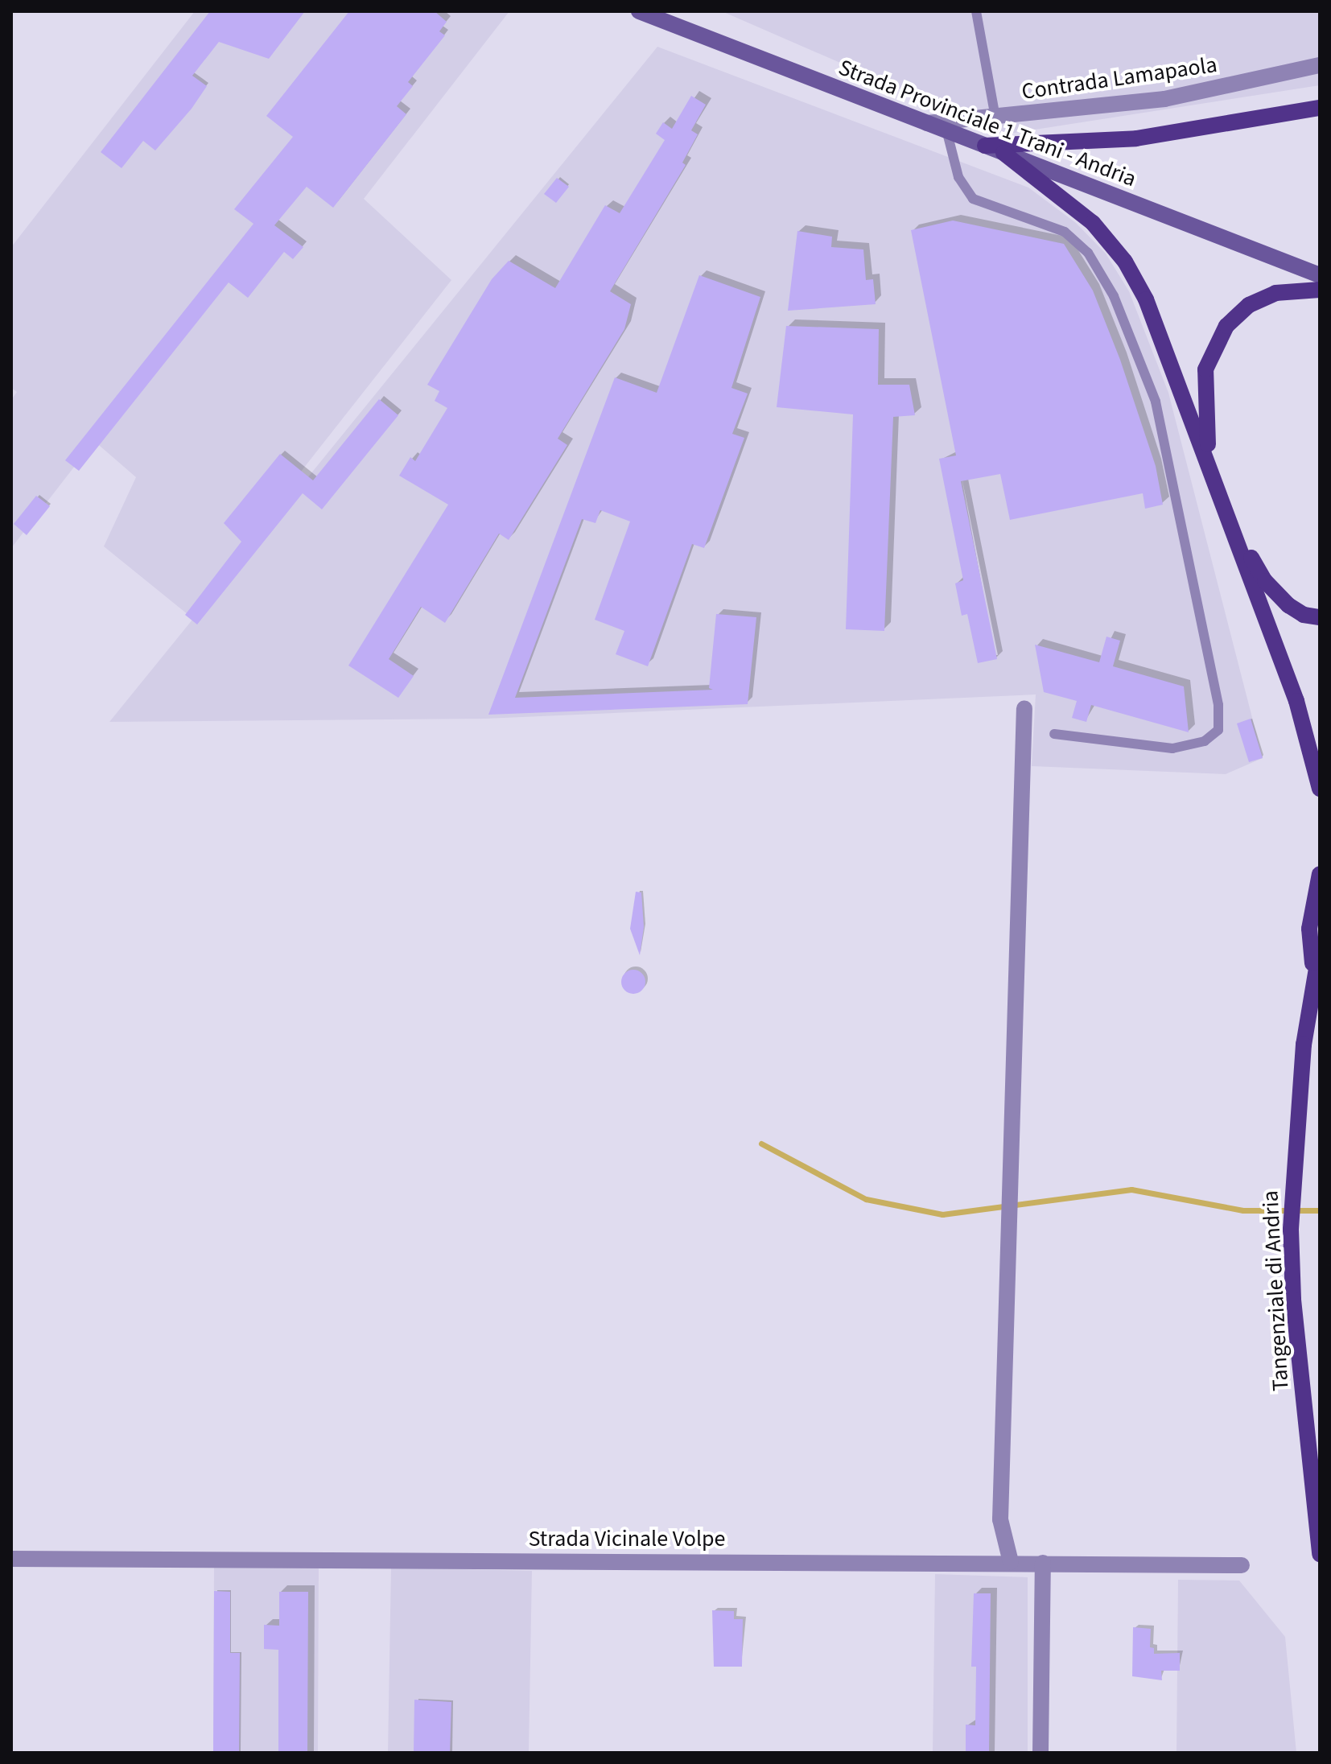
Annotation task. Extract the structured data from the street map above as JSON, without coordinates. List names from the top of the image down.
{
  "streets": {
    "main road": ["Strada Provinciale 1 Trani - Andria", "Tangenziale di Andria"],
    "street": ["Contrada Lamapaola", "Strada Vicinale Volpe"]
  },
  "crossings": [
    ["Contrada Lamapaola", "Strada Provinciale 1 Trani - Andria"]
  ]
}
